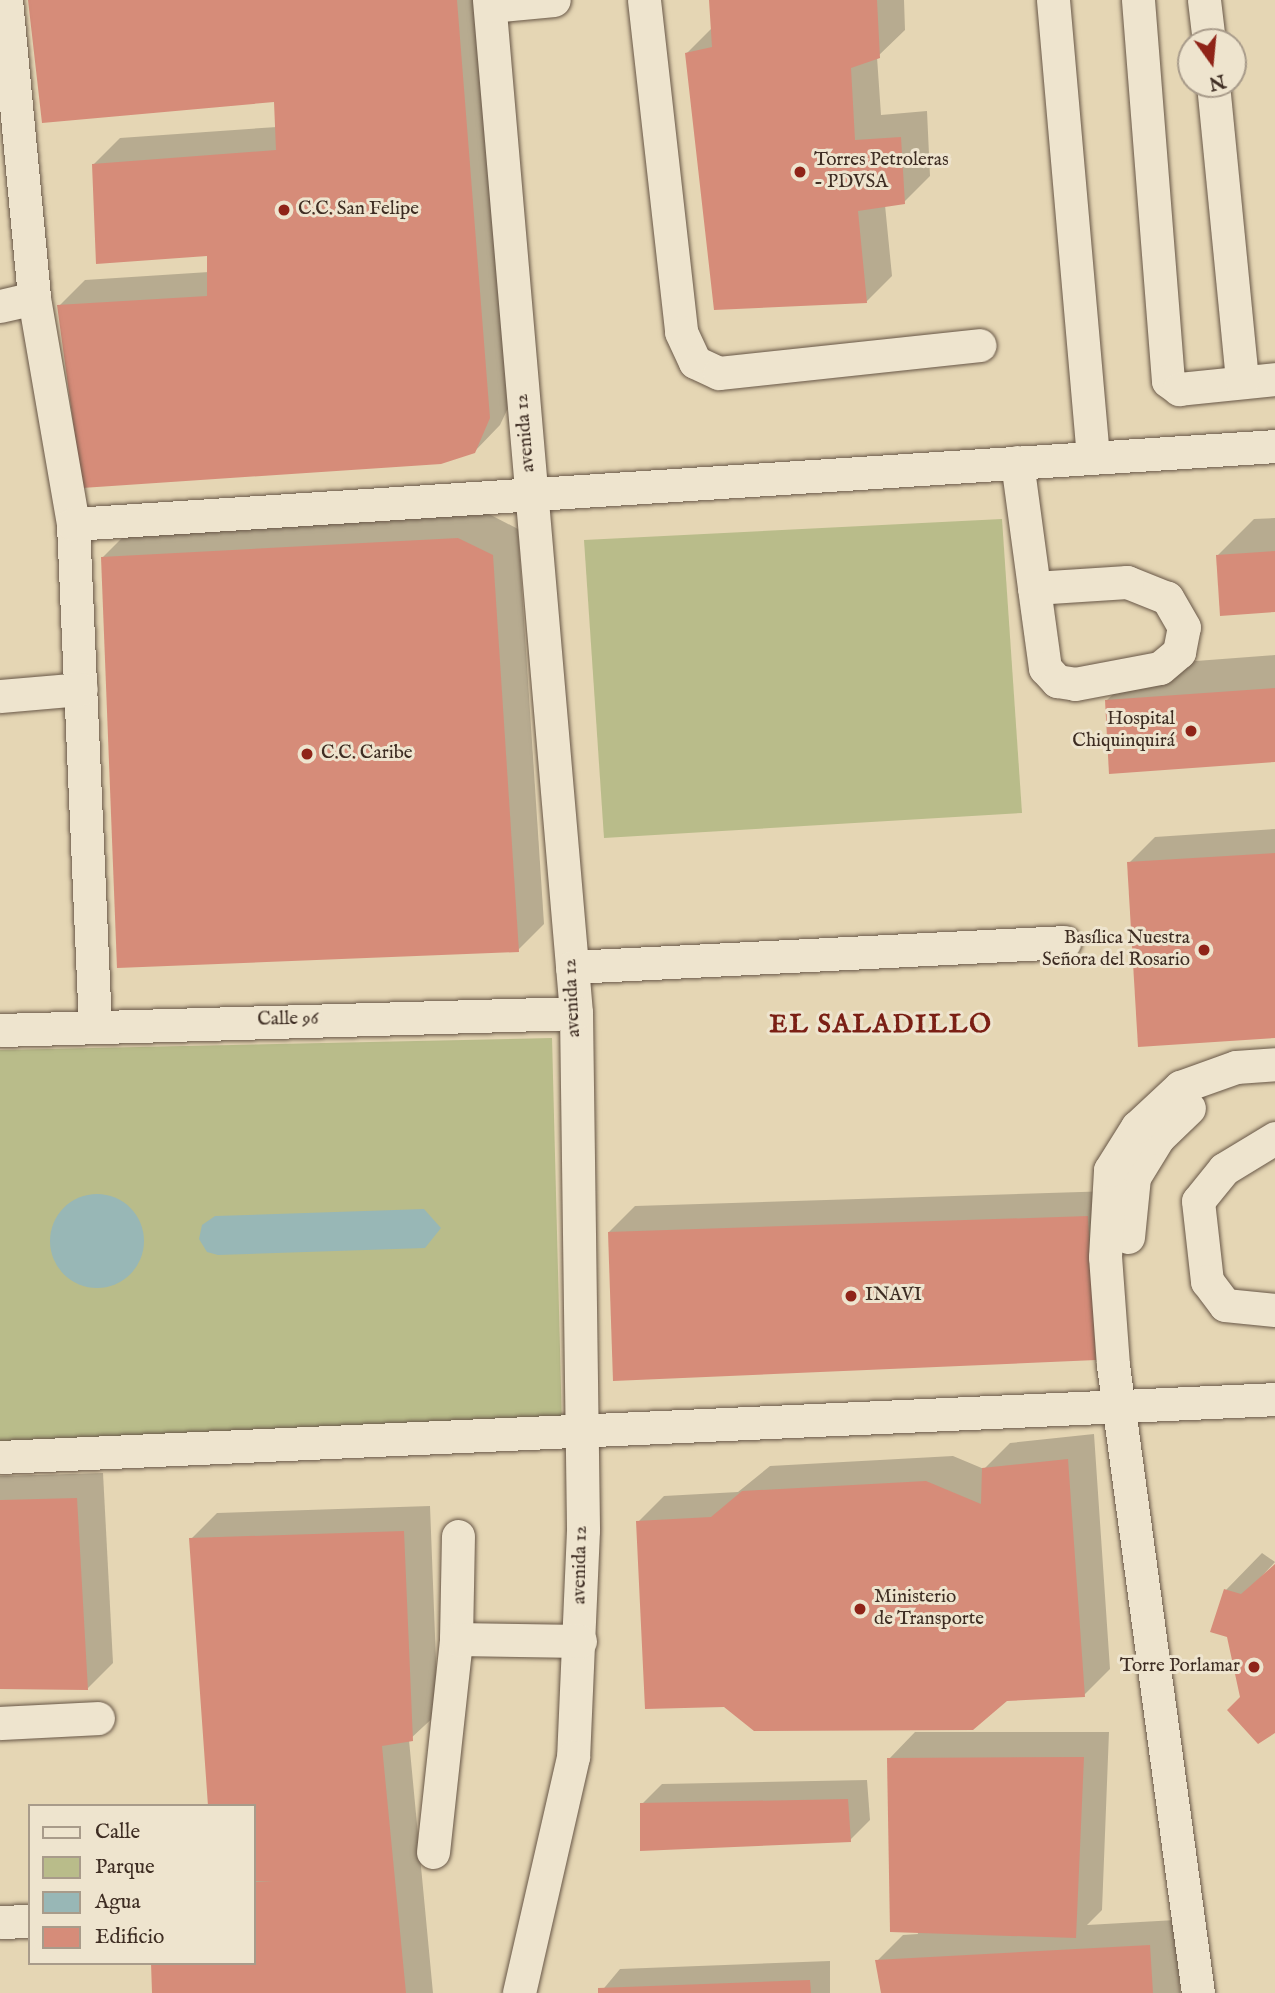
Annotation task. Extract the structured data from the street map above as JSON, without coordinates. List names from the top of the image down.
{
  "streets": {
    "street": ["avenida 12", "Calle 96"]
  },
  "crossings": [
    ["avenida 12", "Calle 96"]
  ],
  "districts": ["EL SALADILLO"],
  "places": [
    "Torres Petroleras - PDVSA",
    "C.C. San Felipe",
    "Hospital Chiquinquirá",
    "C.C. Caribe",
    "Basílica Nuestra Señora del Rosario",
    "INAVI",
    "Ministerio de Transporte",
    "Torre Porlamar"
  ],
  "legend": [
    "Calle",
    "Parque",
    "Agua",
    "Edificio"
  ],
  "north": "bottom"
}
